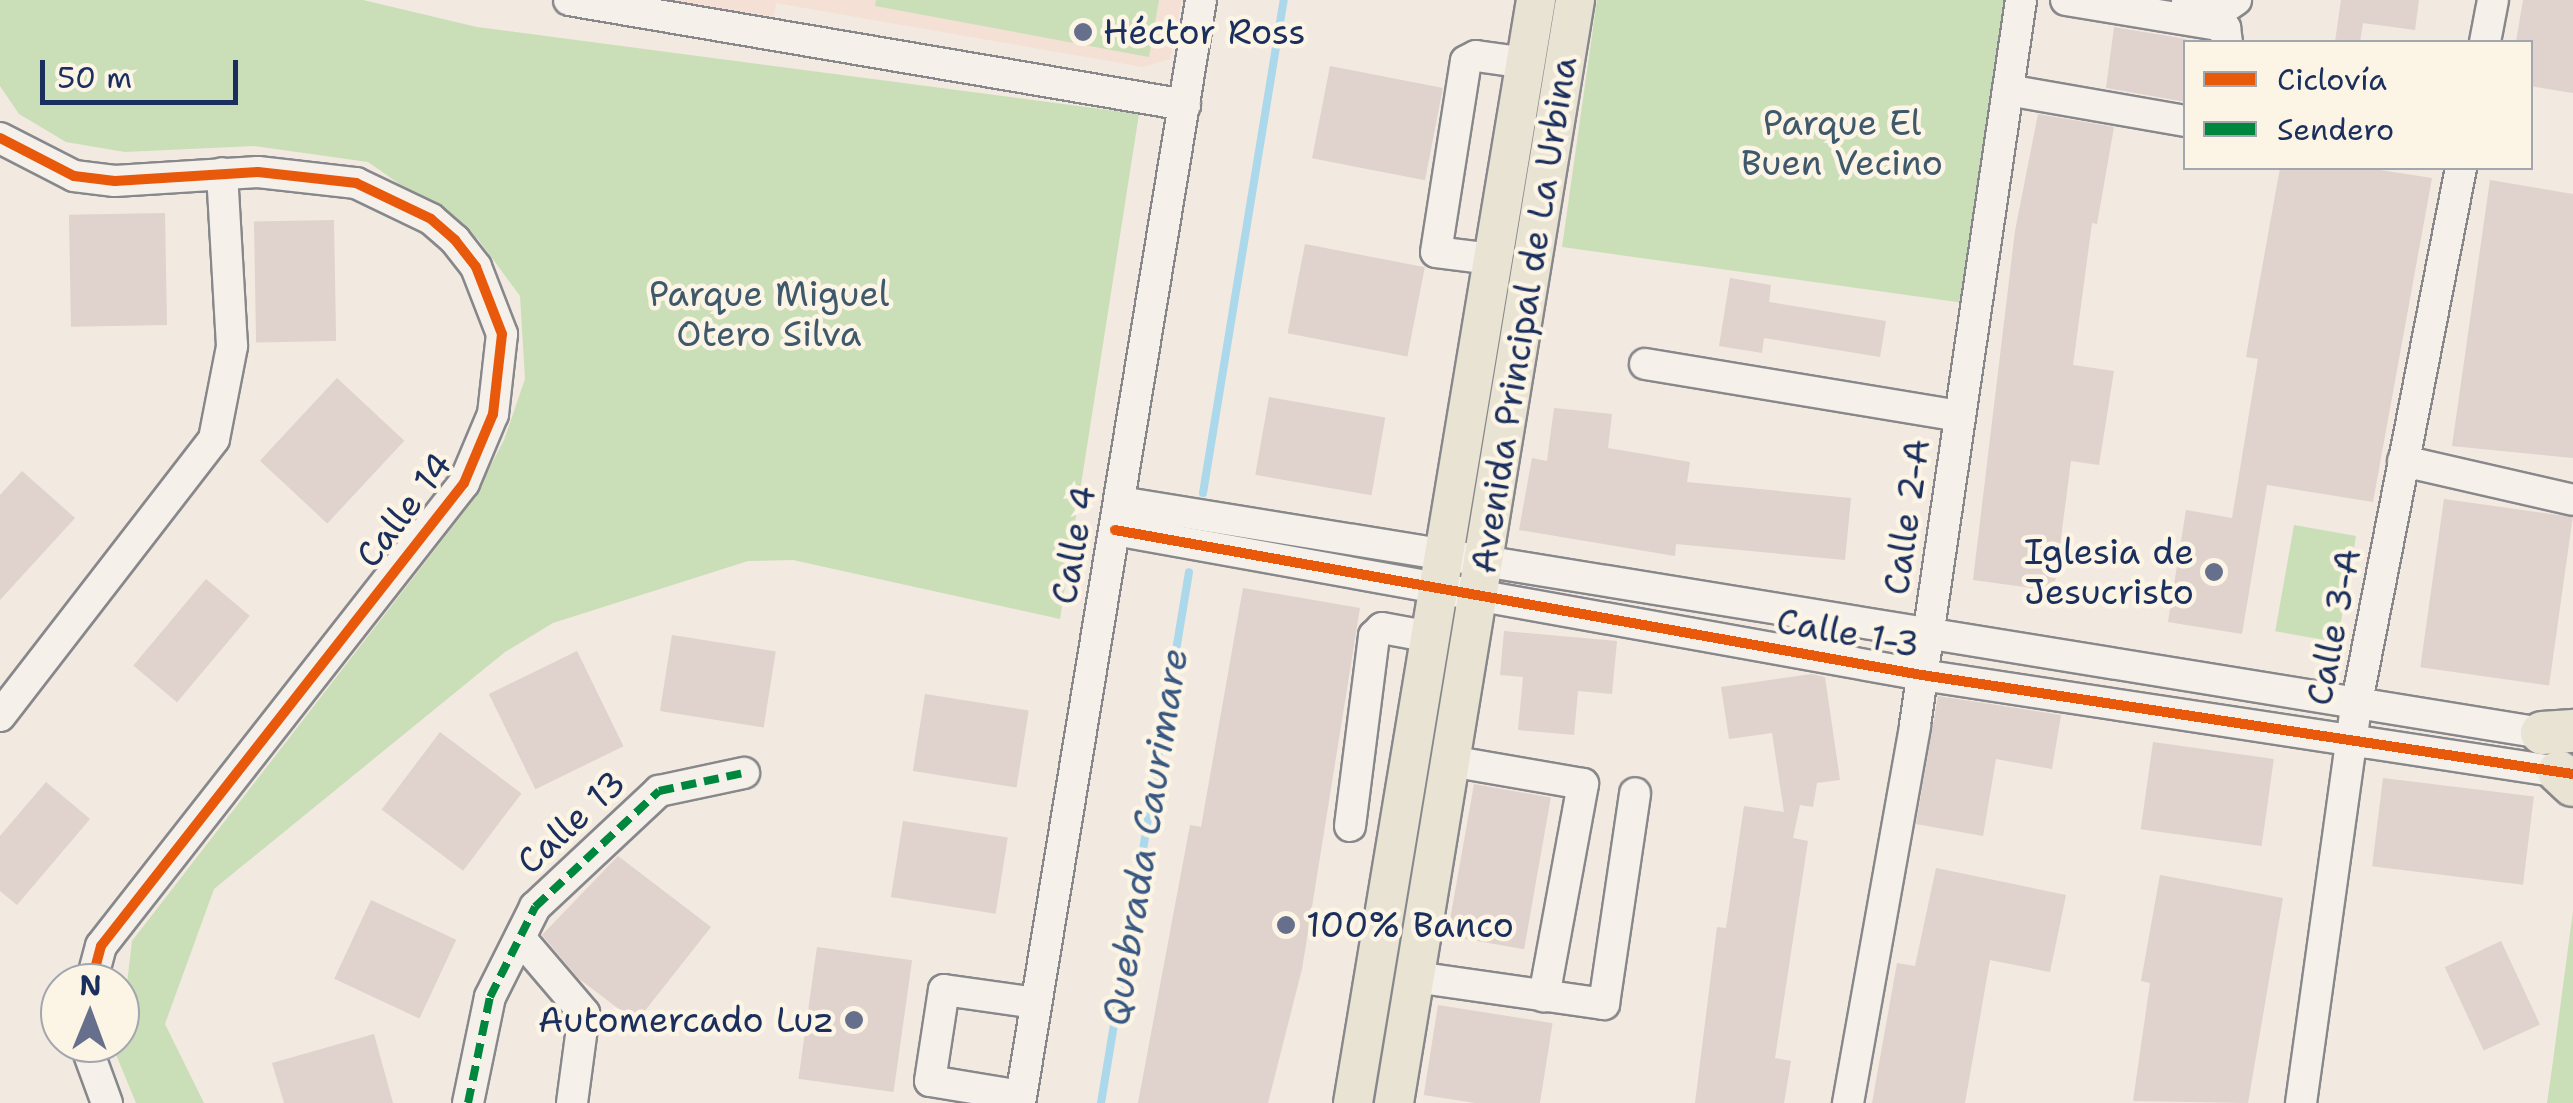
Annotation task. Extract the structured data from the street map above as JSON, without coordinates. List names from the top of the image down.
{
  "streets": {
    "main road": ["Avenida Principal de La Urbina"],
    "street": [
      "Calle 14",
      "Calle 2-A",
      "Calle 4",
      "Calle 3-A",
      "Calle 1-3",
      "Calle 13"
    ]
  },
  "crossings": [
    ["Avenida Principal de La Urbina", "Calle 1-3"],
    ["Calle 2-A", "Calle 1-3"],
    ["Calle 4", "Calle 1-3"],
    ["Calle 3-A", "Calle 1-3"]
  ],
  "water": ["Quebrada Caurimare"],
  "parks": ["Parque El Buen Vecino", "Parque Miguel Otero Silva"],
  "places": [
    "Héctor Ross",
    "Iglesia de Jesucristo",
    "100% Banco",
    "Automercado Luz"
  ],
  "legend": ["Ciclovía", "Sendero"],
  "scale_bar": "50 m",
  "north": "top"
}
